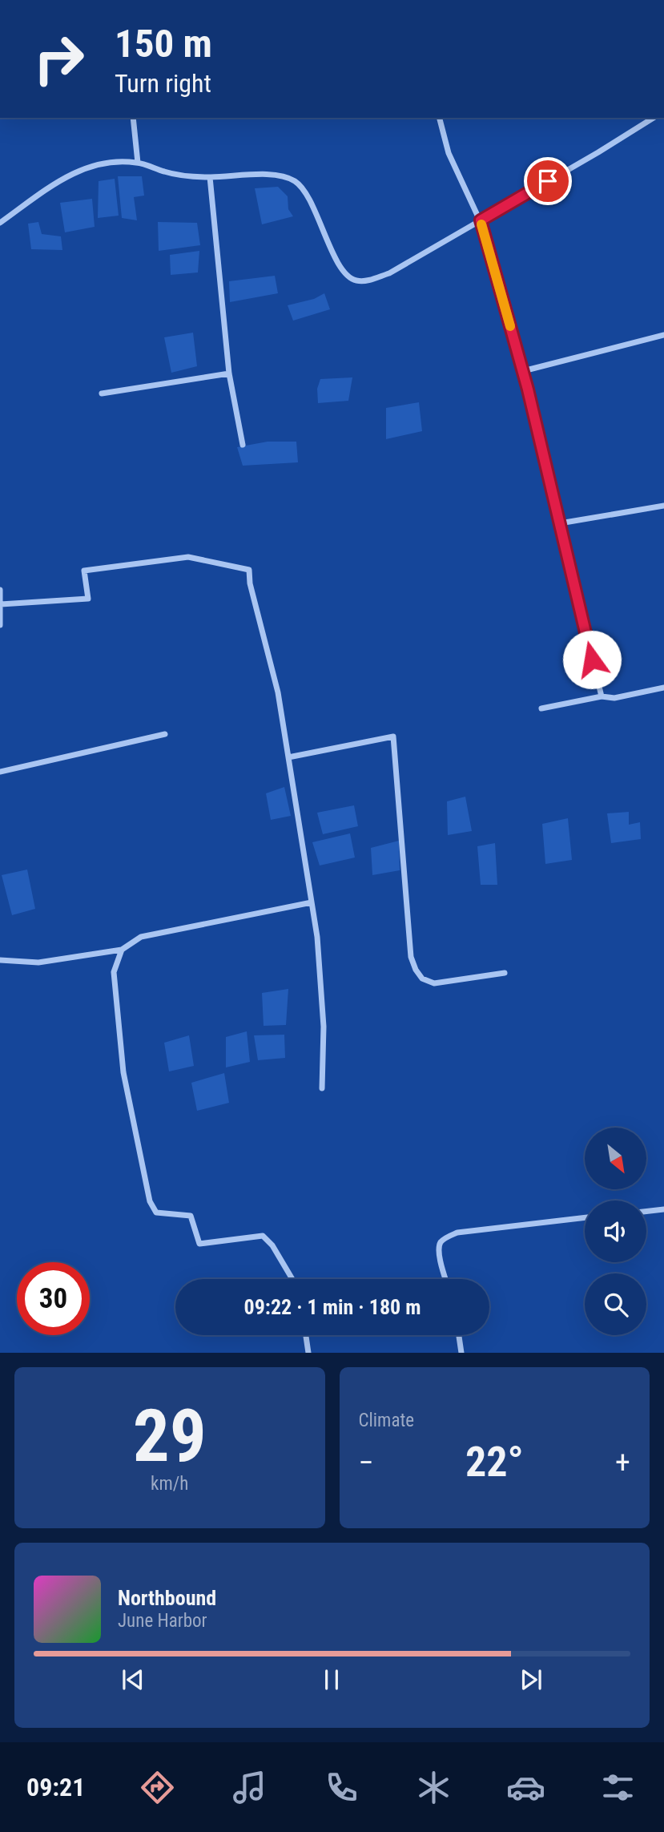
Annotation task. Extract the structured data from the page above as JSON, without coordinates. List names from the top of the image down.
{
  "north": "bottom right",
  "page": {
    "turn": ["150 m", "Turn right"],
    "limit": "30",
    "trip": "09:22 · 1 min · 180 m",
    "tile": [
      ["29", "km/h"],
      "Climate"
    ],
    "heat": ["−", "22°", "+"],
    "song": ["Northbound", "June Harbor"],
    "tabs": "09:21"
  }
}
